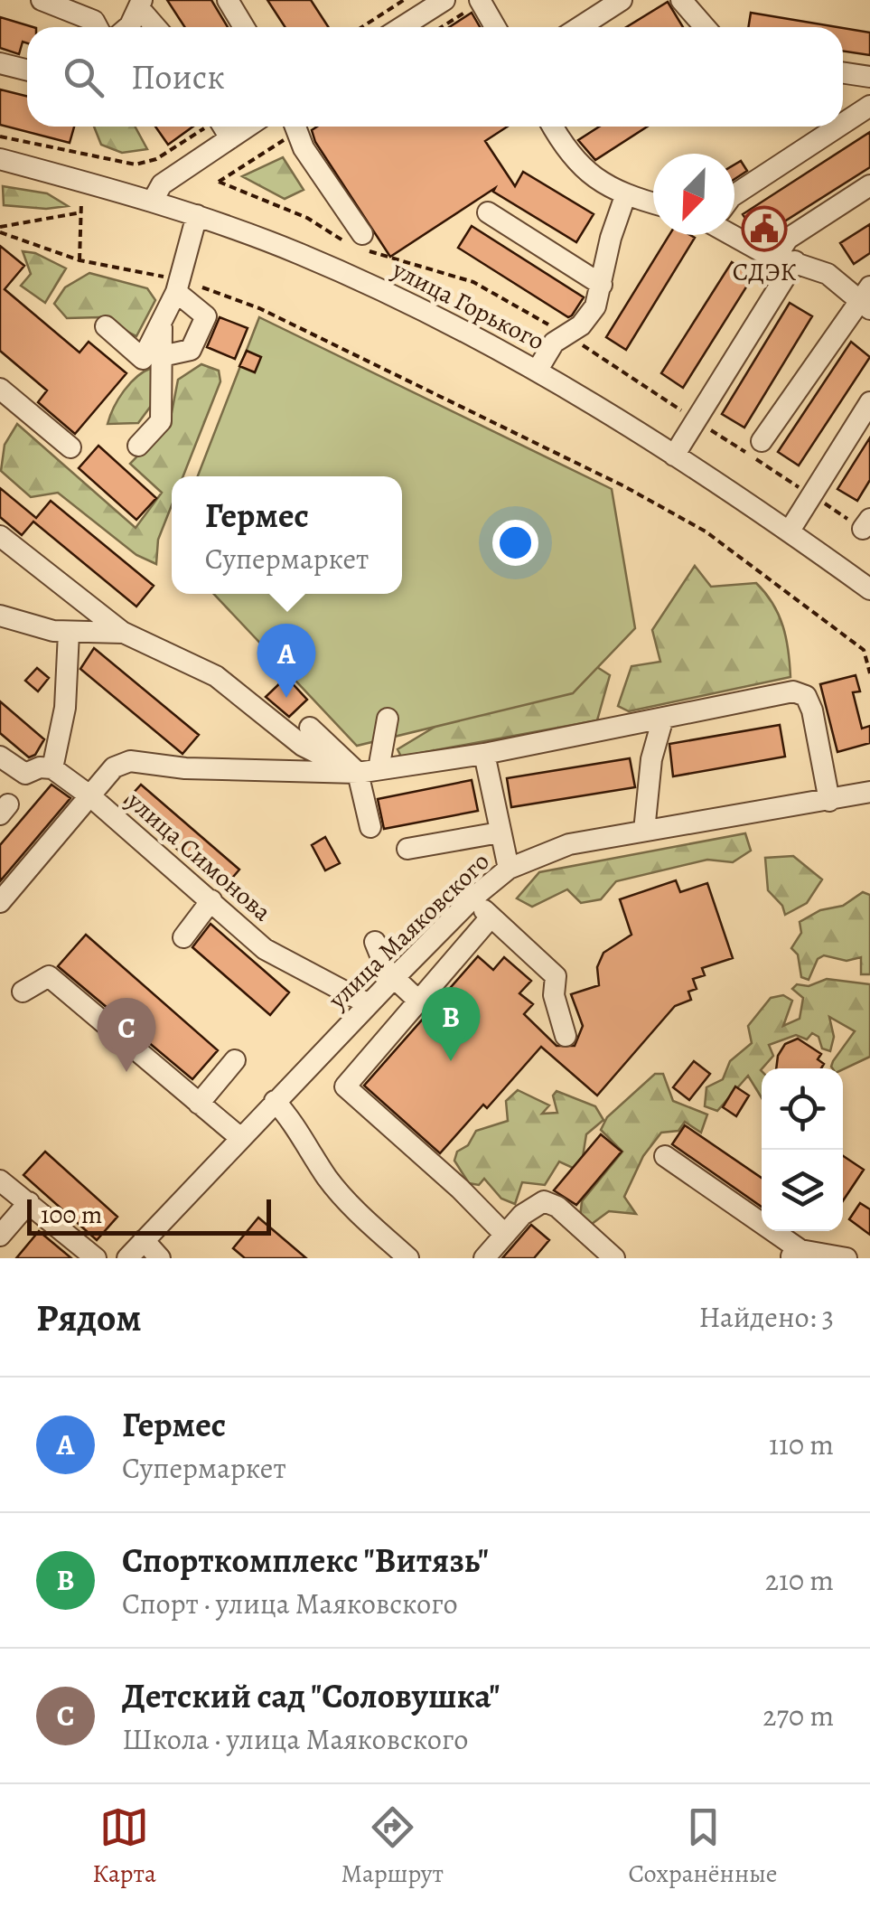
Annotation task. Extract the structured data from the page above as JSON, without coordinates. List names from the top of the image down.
{
  "streets": {
    "street": ["улица Горького", "улица Симонова", "улица Маяковского"]
  },
  "crossings": [
    ["улица Симонова", "улица Маяковского"]
  ],
  "places": {
    "public building": ["СДЭК"]
  },
  "scale_bar": "100 m",
  "north": "bottom left",
  "page": {
    "search": "Поиск",
    "popup": ["Гермес", "Супермаркет"],
    "pins": ["A", "B", "C"],
    "scale": "100 m",
    "heading": ["Рядом", "Найдено: 3"],
    "list": [
      {
        "mark": "A",
        "name": "Гермес",
        "note": "Супермаркет",
        "value": "110 m"
      },
      {
        "mark": "B",
        "name": "Спорткомплекс \"Витязь\"",
        "note": "Спорт · улица Маяковского",
        "value": "210 m"
      },
      {
        "mark": "C",
        "name": "Детский сад \"Соловушка\"",
        "note": "Школа · улица Маяковского",
        "value": "270 m"
      }
    ],
    "nav": ["Карта", "Маршрут", "Сохранённые"]
  }
}
